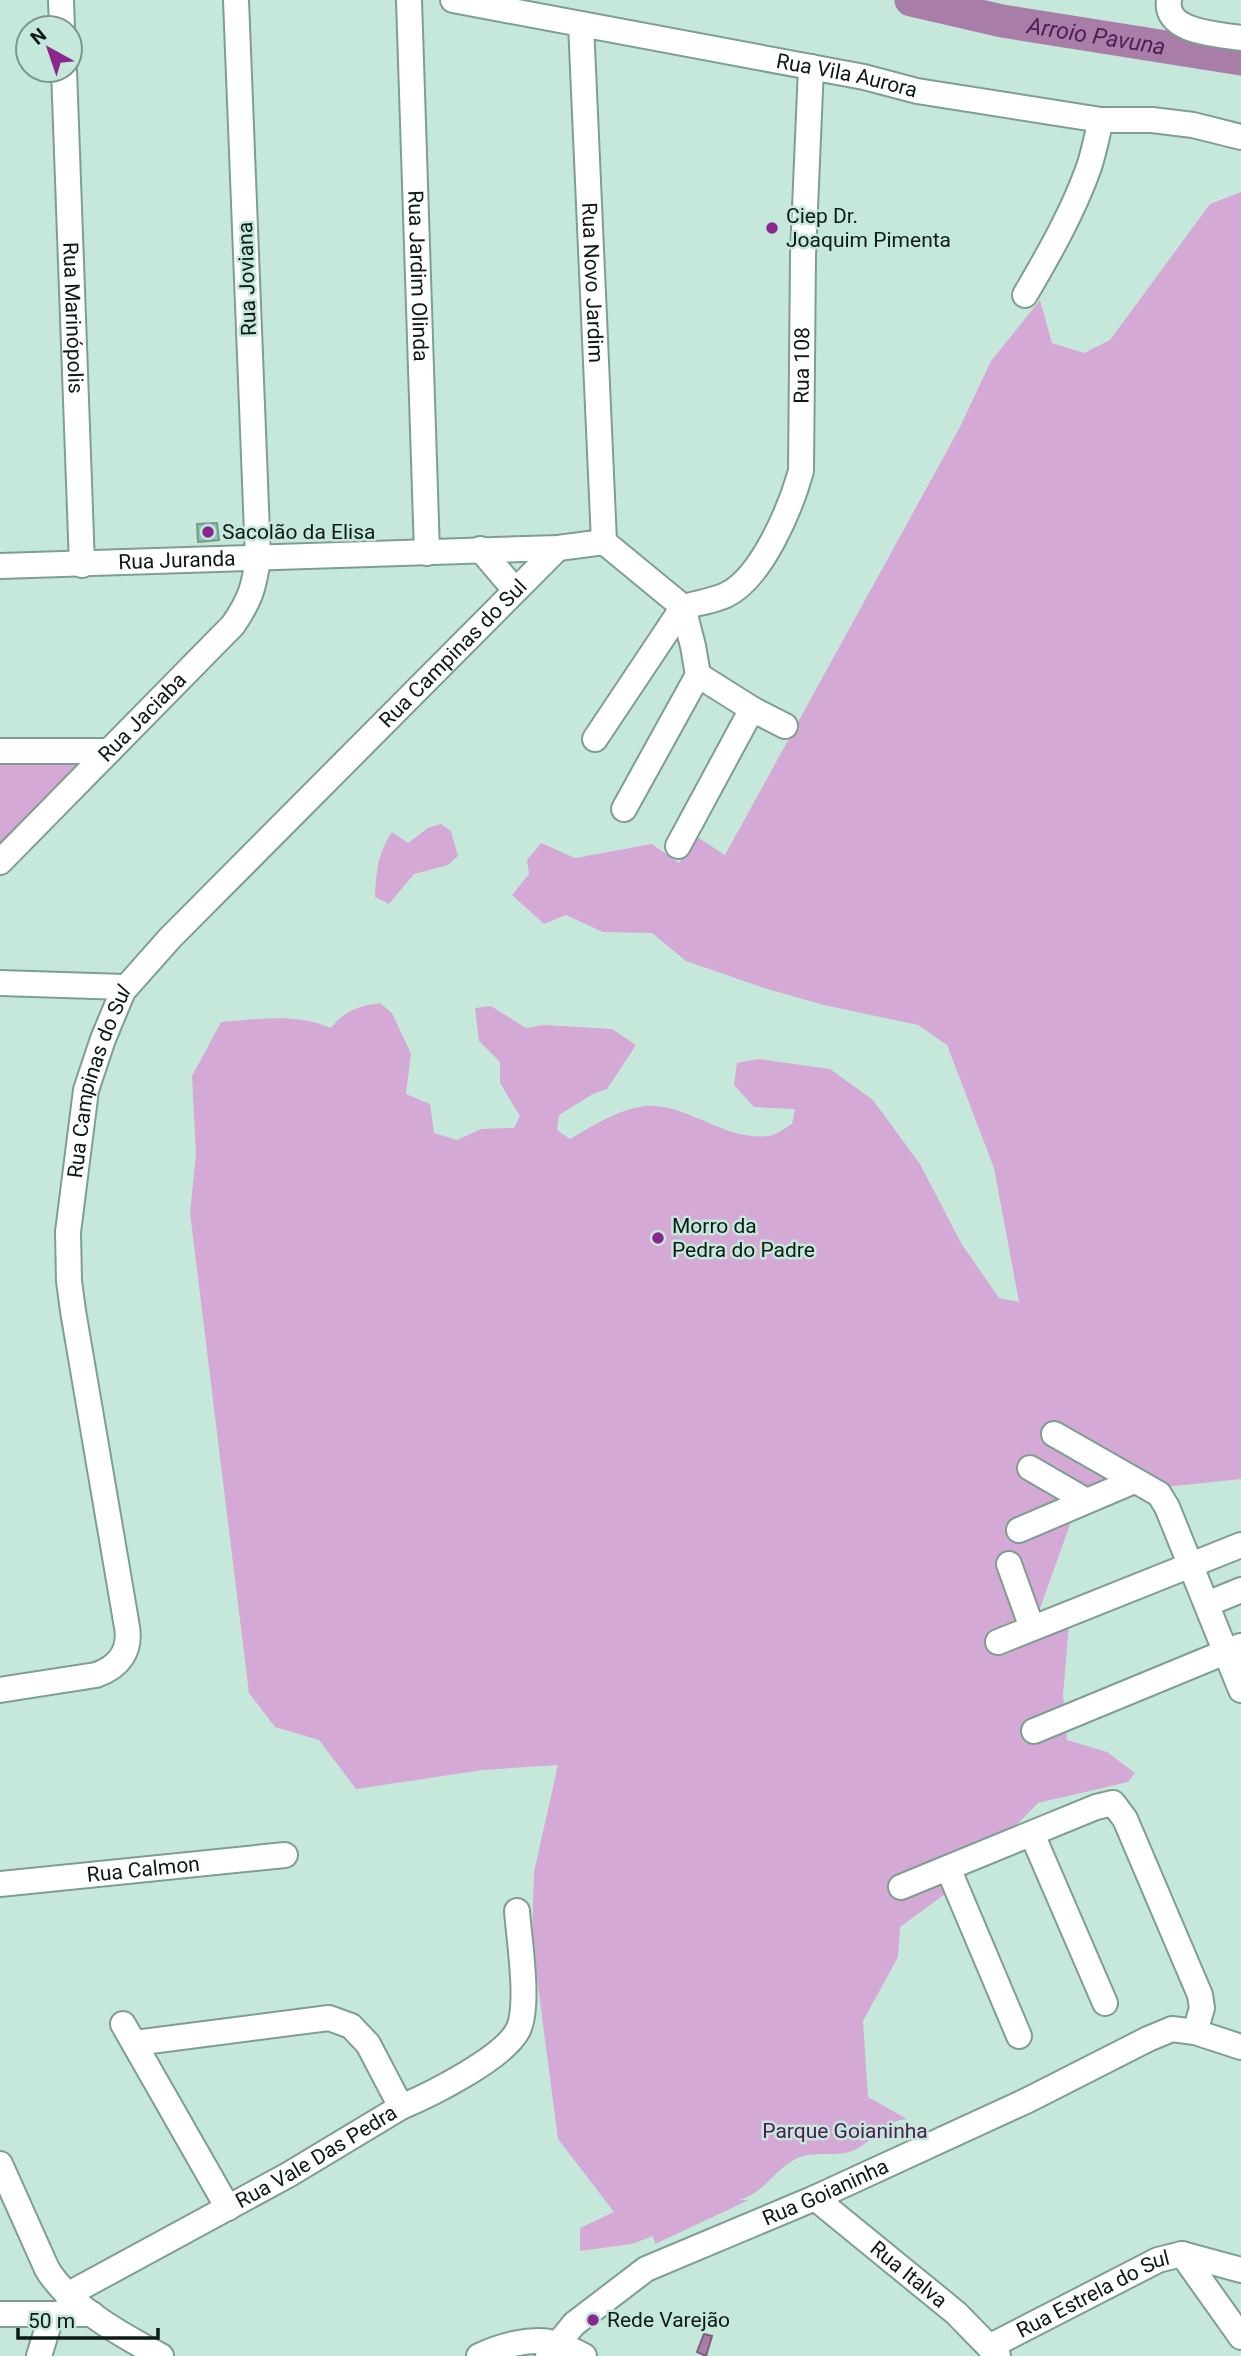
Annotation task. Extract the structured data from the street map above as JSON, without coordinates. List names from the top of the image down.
{
  "streets": {
    "street": [
      "Rua Vila Aurora",
      "Rua Jardim Olinda",
      "Rua Joviana",
      "Rua Novo Jardim",
      "Rua Marinópolis",
      "Rua 108",
      "Rua Juranda",
      "Rua Campinas do Sul",
      "Rua Jaciaba",
      "Rua Calmon",
      "Rua Vale Das Pedra",
      "Rua Goianinha",
      "Rua Italva",
      "Rua Estrela do Sul"
    ]
  },
  "crossings": [
    ["Rua Vila Aurora", "Rua Novo Jardim"],
    ["Rua Vila Aurora", "Rua 108"],
    ["Rua Jardim Olinda", "Rua Juranda"],
    ["Rua Joviana", "Rua Juranda"],
    ["Rua Joviana", "Rua Jaciaba"],
    ["Rua Novo Jardim", "Rua Juranda"],
    ["Rua Marinópolis", "Rua Juranda"],
    ["Rua Juranda", "Rua Campinas do Sul"],
    ["Rua Juranda", "Rua Jaciaba"],
    ["Rua Goianinha", "Rua Italva"],
    ["Rua Italva", "Rua Estrela do Sul"]
  ],
  "water": ["Arroio Pavuna"],
  "parks": ["Parque Goianinha"],
  "places": [
    "Ciep Dr. Joaquim Pimenta",
    "Sacolão da Elisa",
    "Morro da Pedra do Padre",
    "Rede Varejão"
  ],
  "scale_bar": "50 m",
  "north": "top left"
}
